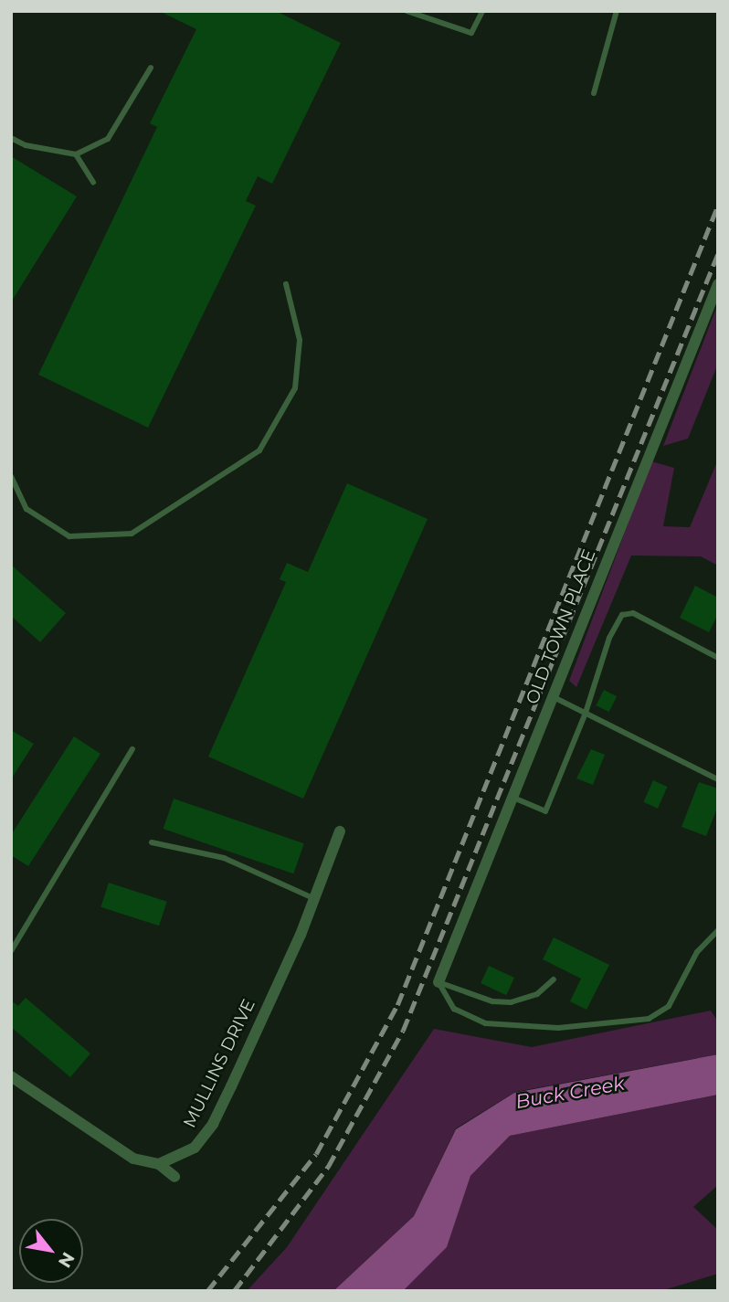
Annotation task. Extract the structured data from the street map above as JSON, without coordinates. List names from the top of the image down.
{
  "streets": {
    "street": ["OLD TOWN PLACE", "MULLINS DRIVE"]
  },
  "water": ["Buck Creek"],
  "north": "bottom right"
}
